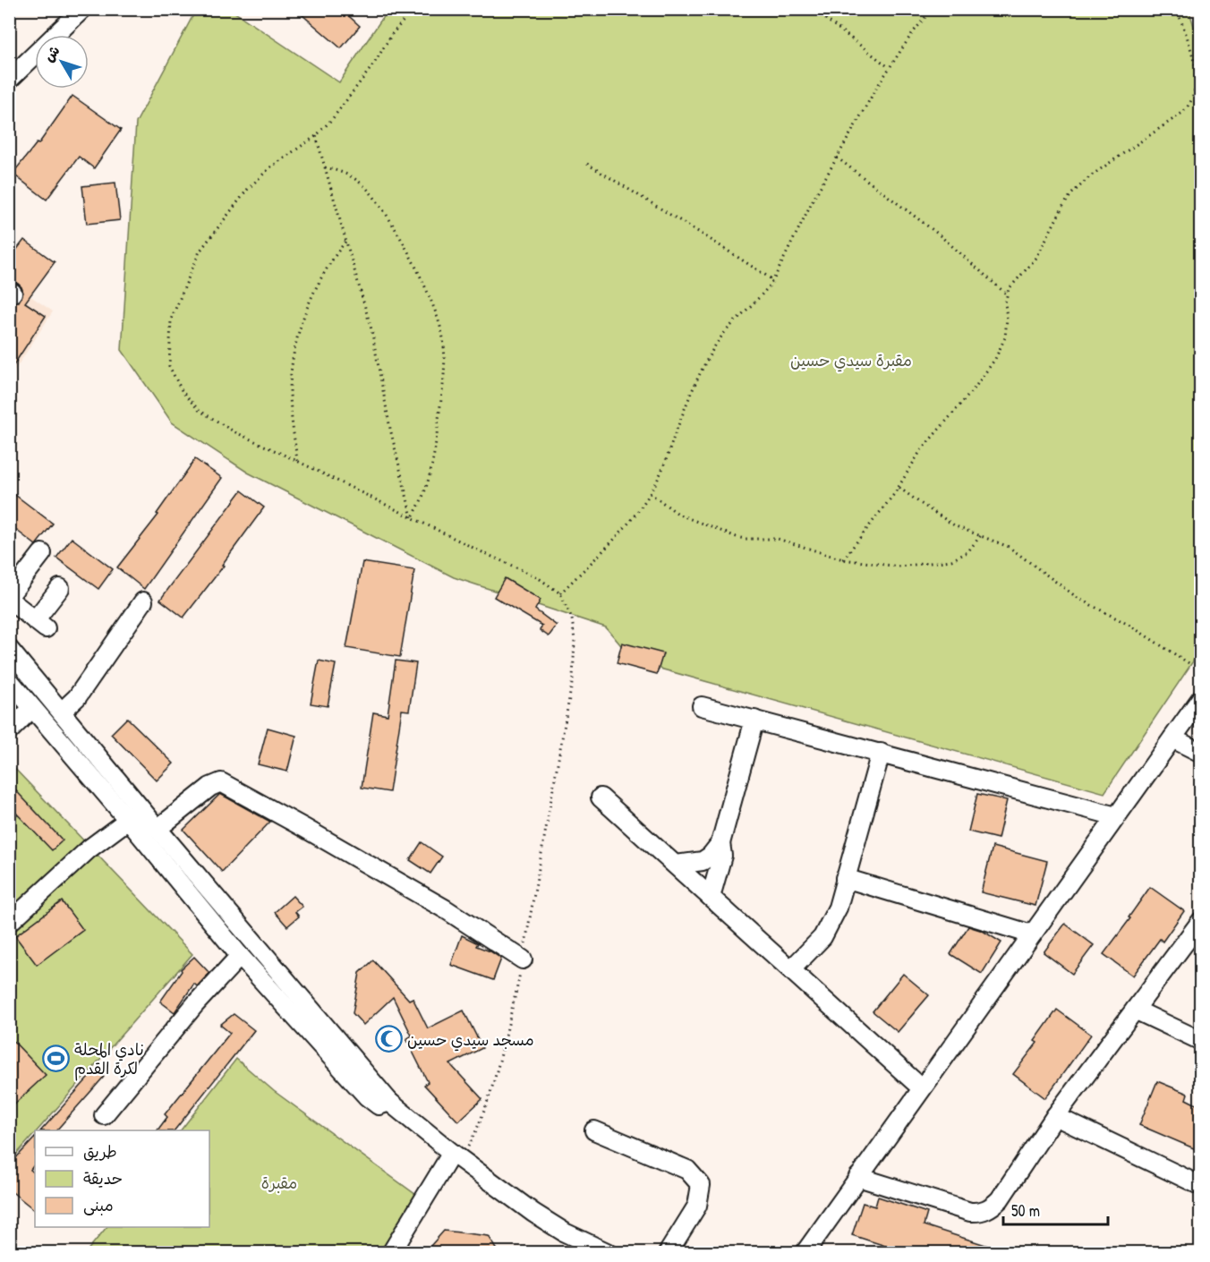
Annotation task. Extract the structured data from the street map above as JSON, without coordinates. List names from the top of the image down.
{
  "parks": ["مقبرة سيدي حسين", "مقبرة"],
  "places": {
    "mosque": ["مسجد سيدي حسين"],
    "sports": ["نادي المحلة لكرة القدم"]
  },
  "legend": ["طريق", "حديقة", "مبنى"],
  "scale_bar": "50 m",
  "north": "top left"
}
